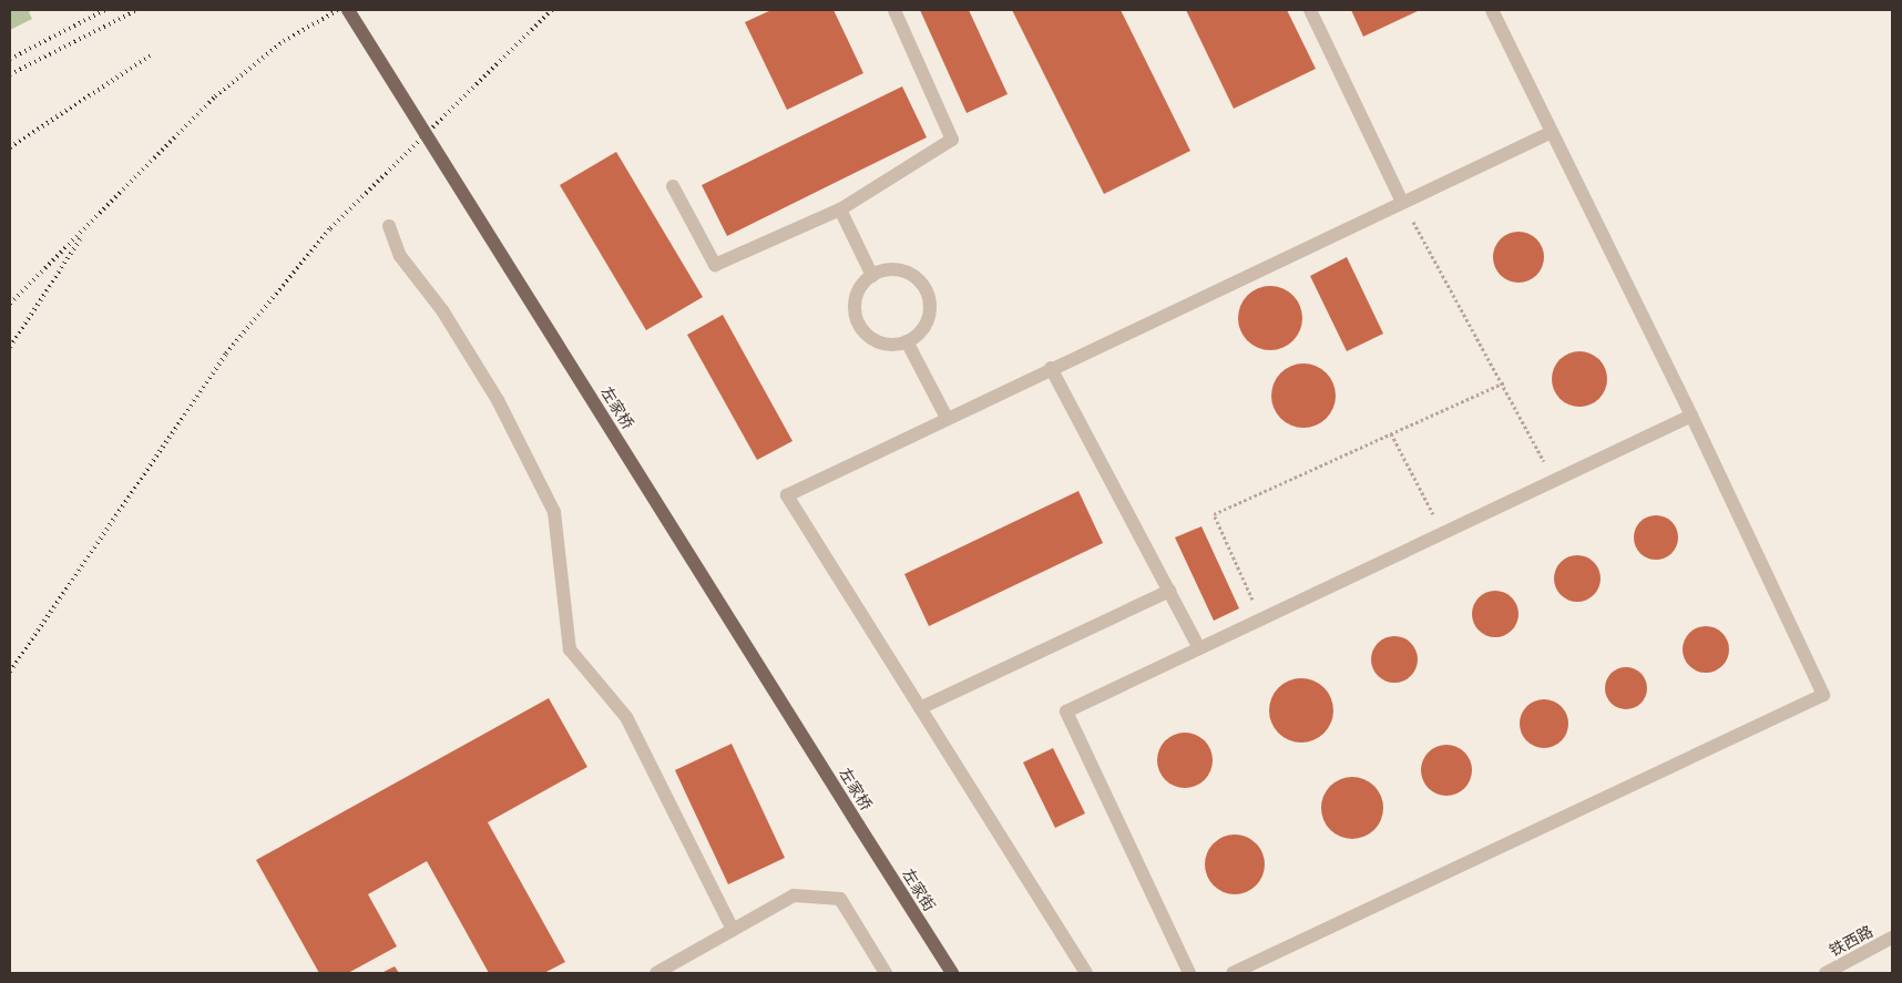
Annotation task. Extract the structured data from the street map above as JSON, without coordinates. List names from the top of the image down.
{
  "streets": {
    "main road": ["左家桥", "左家街"],
    "street": ["铁西路"]
  },
  "crossings": [
    ["左家桥", "左家街"]
  ]
}
